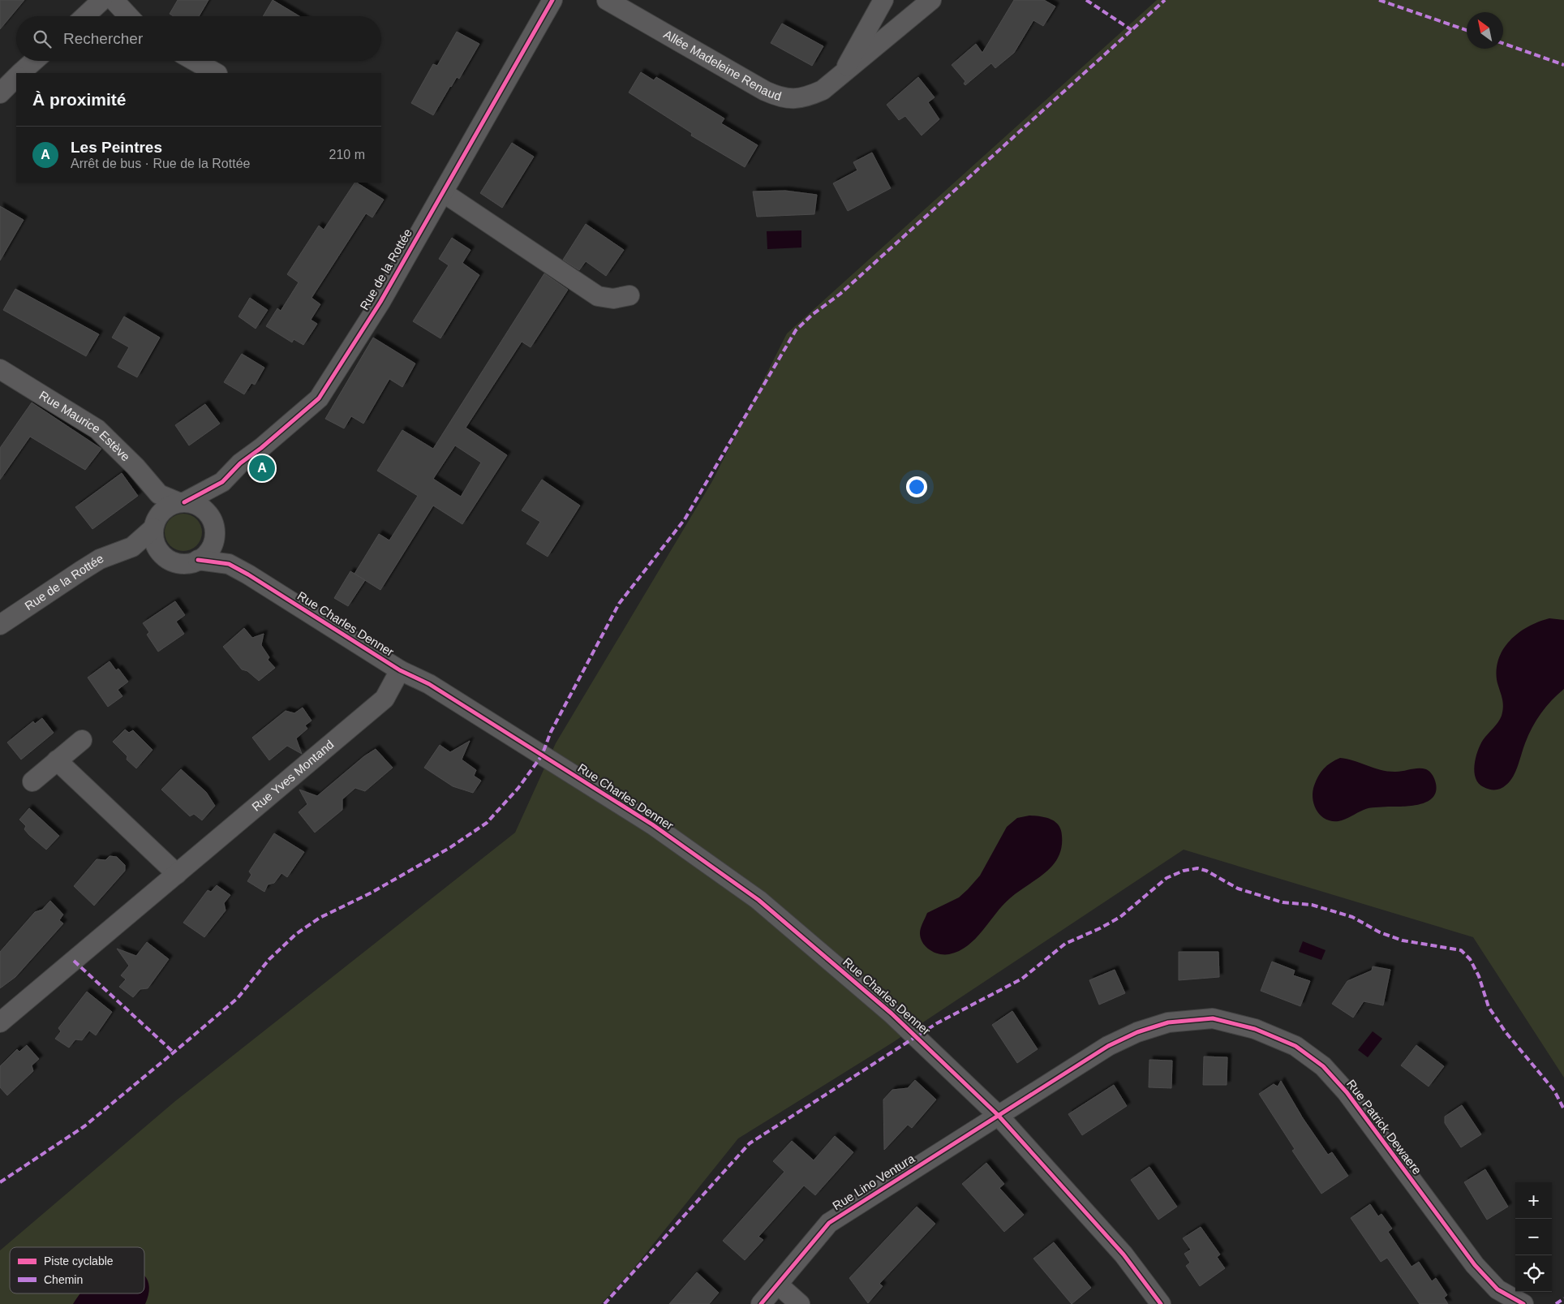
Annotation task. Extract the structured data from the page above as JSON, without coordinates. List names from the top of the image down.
{
  "streets": {
    "street": [
      "Allée Madeleine Renaud",
      "Rue de la Rottée",
      "Rue Maurice Estève",
      "Rue Charles Denner",
      "Rue Yves Montand",
      "Rue Patrick Dewaere",
      "Rue Lino Ventura"
    ]
  },
  "crossings": [
    ["Rue de la Rottée", "Rue Maurice Estève"],
    ["Rue de la Rottée", "Rue Charles Denner"],
    ["Rue Maurice Estève", "Rue Charles Denner"],
    ["Rue Charles Denner", "Rue Yves Montand"],
    ["Rue Charles Denner", "Rue Patrick Dewaere"],
    ["Rue Charles Denner", "Rue Lino Ventura"],
    ["Rue Patrick Dewaere", "Rue Lino Ventura"]
  ],
  "legend": ["Piste cyclable", "Chemin"],
  "north": "top left",
  "page": {
    "search": "Rechercher",
    "heading": "À proximité",
    "list": [
      {
        "mark": "A",
        "name": "Les Peintres",
        "note": "Arrêt de bus · Rue de la Rottée",
        "value": "210 m"
      }
    ],
    "pins": "A",
    "map_buttons": ["+", "−"]
  }
}
